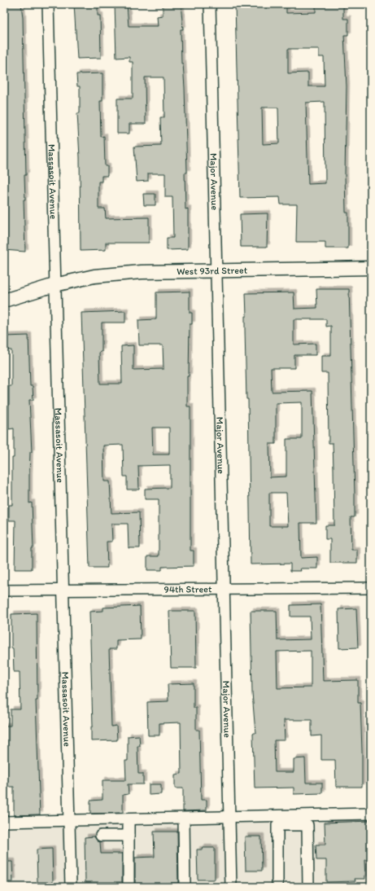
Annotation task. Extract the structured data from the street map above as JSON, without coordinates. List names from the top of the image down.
{
  "streets": {
    "main road": ["West 93rd Street"],
    "street": ["Massasoit Avenue", "Major Avenue", "94th Street"]
  },
  "crossings": [
    ["Massasoit Avenue", "West 93rd Street"],
    ["Massasoit Avenue", "94th Street"],
    ["Major Avenue", "West 93rd Street"],
    ["Major Avenue", "94th Street"]
  ]
}
